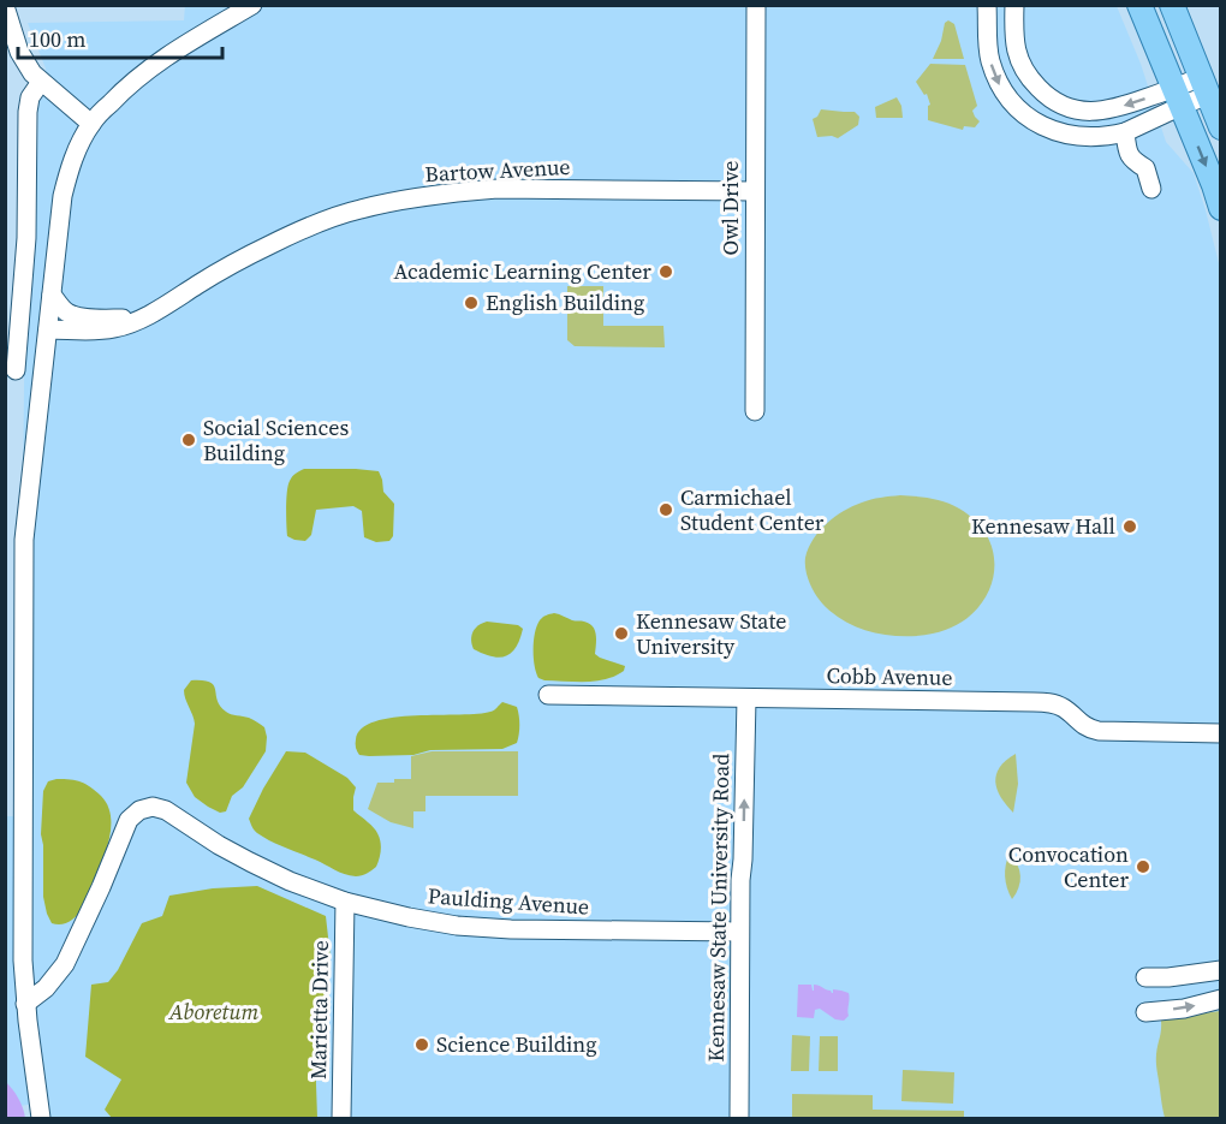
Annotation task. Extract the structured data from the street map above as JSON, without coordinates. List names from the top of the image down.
{
  "streets": {
    "street": [
      "Bartow Avenue",
      "Owl Drive",
      "Cobb Avenue",
      "Paulding Avenue",
      "Kennesaw State University Road",
      "Marietta Drive"
    ]
  },
  "crossings": [
    ["Bartow Avenue", "Owl Drive"],
    ["Cobb Avenue", "Kennesaw State University Road"],
    ["Paulding Avenue", "Kennesaw State University Road"],
    ["Paulding Avenue", "Marietta Drive"]
  ],
  "one_way": ["Kennesaw State University Road"],
  "parks": ["Aboretum"],
  "places": [
    "Academic Learning Center",
    "English Building",
    "Social Sciences Building",
    "Carmichael Student Center",
    "Kennesaw Hall",
    "Kennesaw State University",
    "Convocation Center",
    "Science Building"
  ],
  "scale_bar": "100 m"
}
